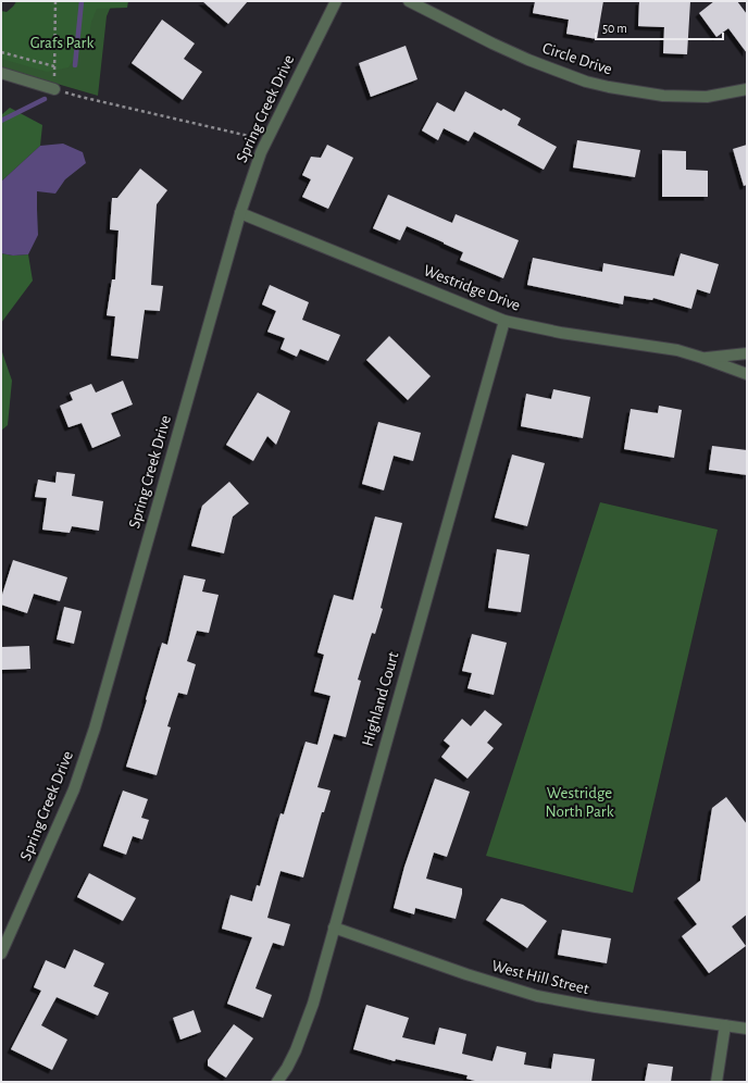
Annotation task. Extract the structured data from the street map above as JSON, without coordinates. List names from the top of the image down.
{
  "streets": {
    "street": [
      "Circle Drive",
      "Spring Creek Drive",
      "Westridge Drive",
      "Highland Court",
      "West Hill Street"
    ]
  },
  "crossings": [
    ["Spring Creek Drive", "Westridge Drive"],
    ["Westridge Drive", "Highland Court"],
    ["Highland Court", "West Hill Street"]
  ],
  "parks": ["Grafs Park", "Westridge North Park"],
  "scale_bar": "50 m"
}
